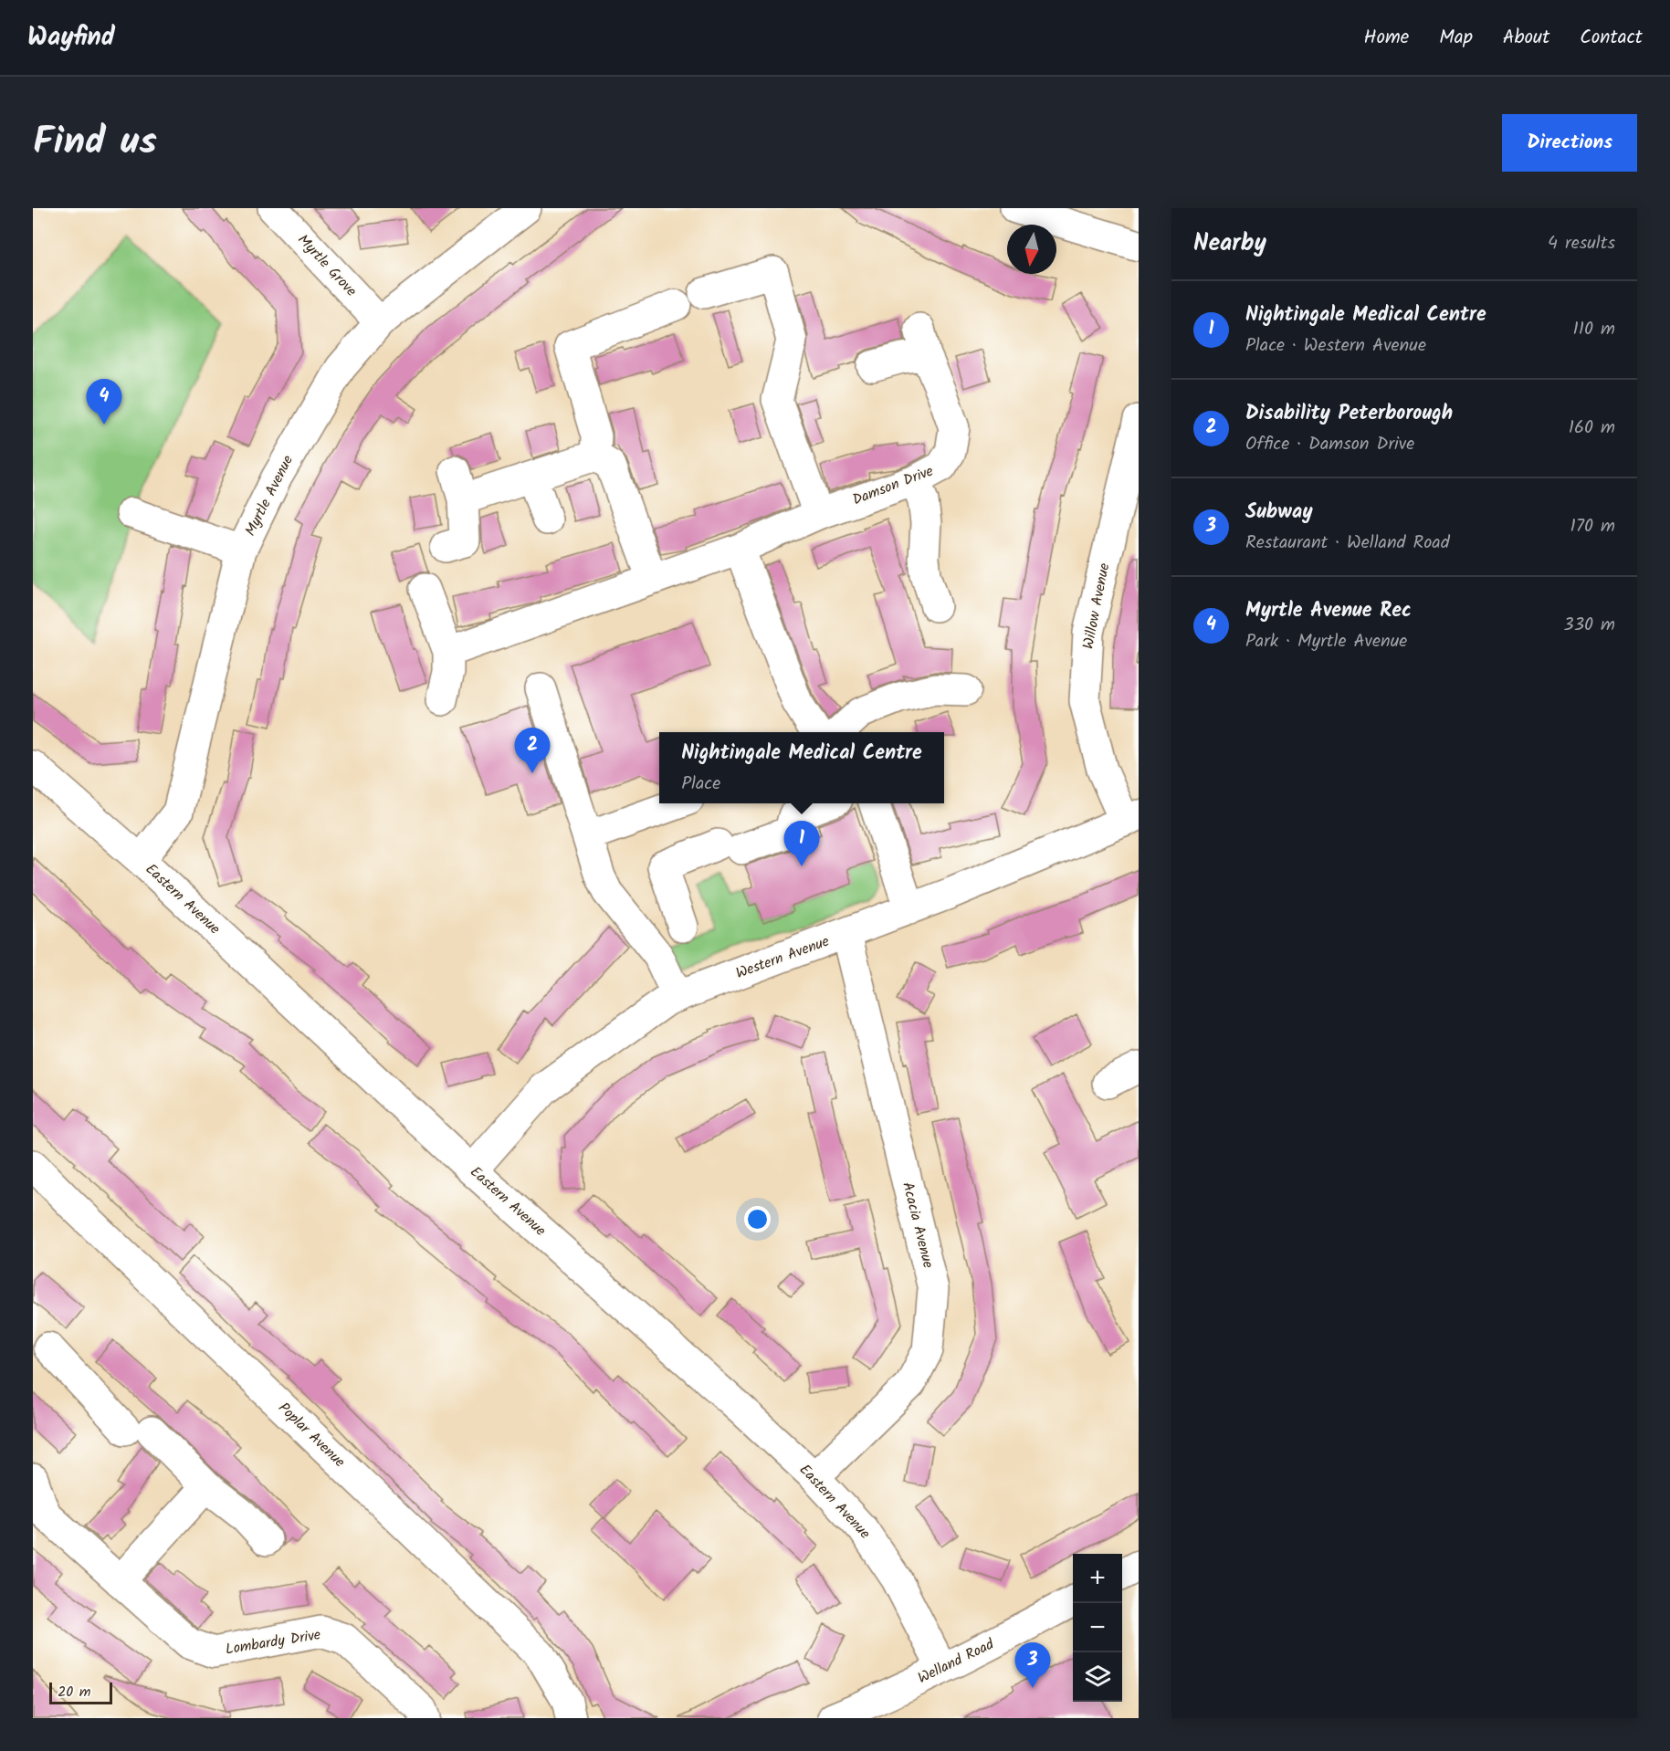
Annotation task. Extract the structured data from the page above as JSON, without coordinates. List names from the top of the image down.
{
  "streets": {
    "street": [
      "Myrtle Grove",
      "Damson Drive",
      "Myrtle Avenue",
      "Willow Avenue",
      "Eastern Avenue",
      "Western Avenue",
      "Acacia Avenue",
      "Poplar Avenue",
      "Lombardy Drive",
      "Welland Road"
    ]
  },
  "crossings": [
    ["Myrtle Grove", "Myrtle Avenue"],
    ["Myrtle Avenue", "Eastern Avenue"],
    ["Willow Avenue", "Western Avenue"],
    ["Eastern Avenue", "Western Avenue"],
    ["Eastern Avenue", "Acacia Avenue"],
    ["Eastern Avenue", "Welland Road"],
    ["Western Avenue", "Acacia Avenue"]
  ],
  "scale_bar": "20 m",
  "north": "bottom",
  "page": {
    "header": "Wayfind",
    "nav": [
      "Home",
      "Map",
      "About",
      "Contact"
    ],
    "title": "Find us",
    "buttons": "Directions",
    "heading": ["Nearby", "4 results"],
    "list": [
      {
        "mark": "1",
        "name": "Nightingale Medical Centre",
        "note": "Place · Western Avenue",
        "value": "110 m"
      },
      {
        "mark": "2",
        "name": "Disability Peterborough",
        "note": "Office · Damson Drive",
        "value": "160 m"
      },
      {
        "mark": "3",
        "name": "Subway",
        "note": "Restaurant · Welland Road",
        "value": "170 m"
      },
      {
        "mark": "4",
        "name": "Myrtle Avenue Rec",
        "note": "Park · Myrtle Avenue",
        "value": "330 m"
      }
    ],
    "pins": [
      "4",
      "2",
      "1",
      "3"
    ],
    "popup": ["Nightingale Medical Centre", "Place"],
    "map_buttons": ["+", "−"],
    "scale": "20 m"
  }
}
